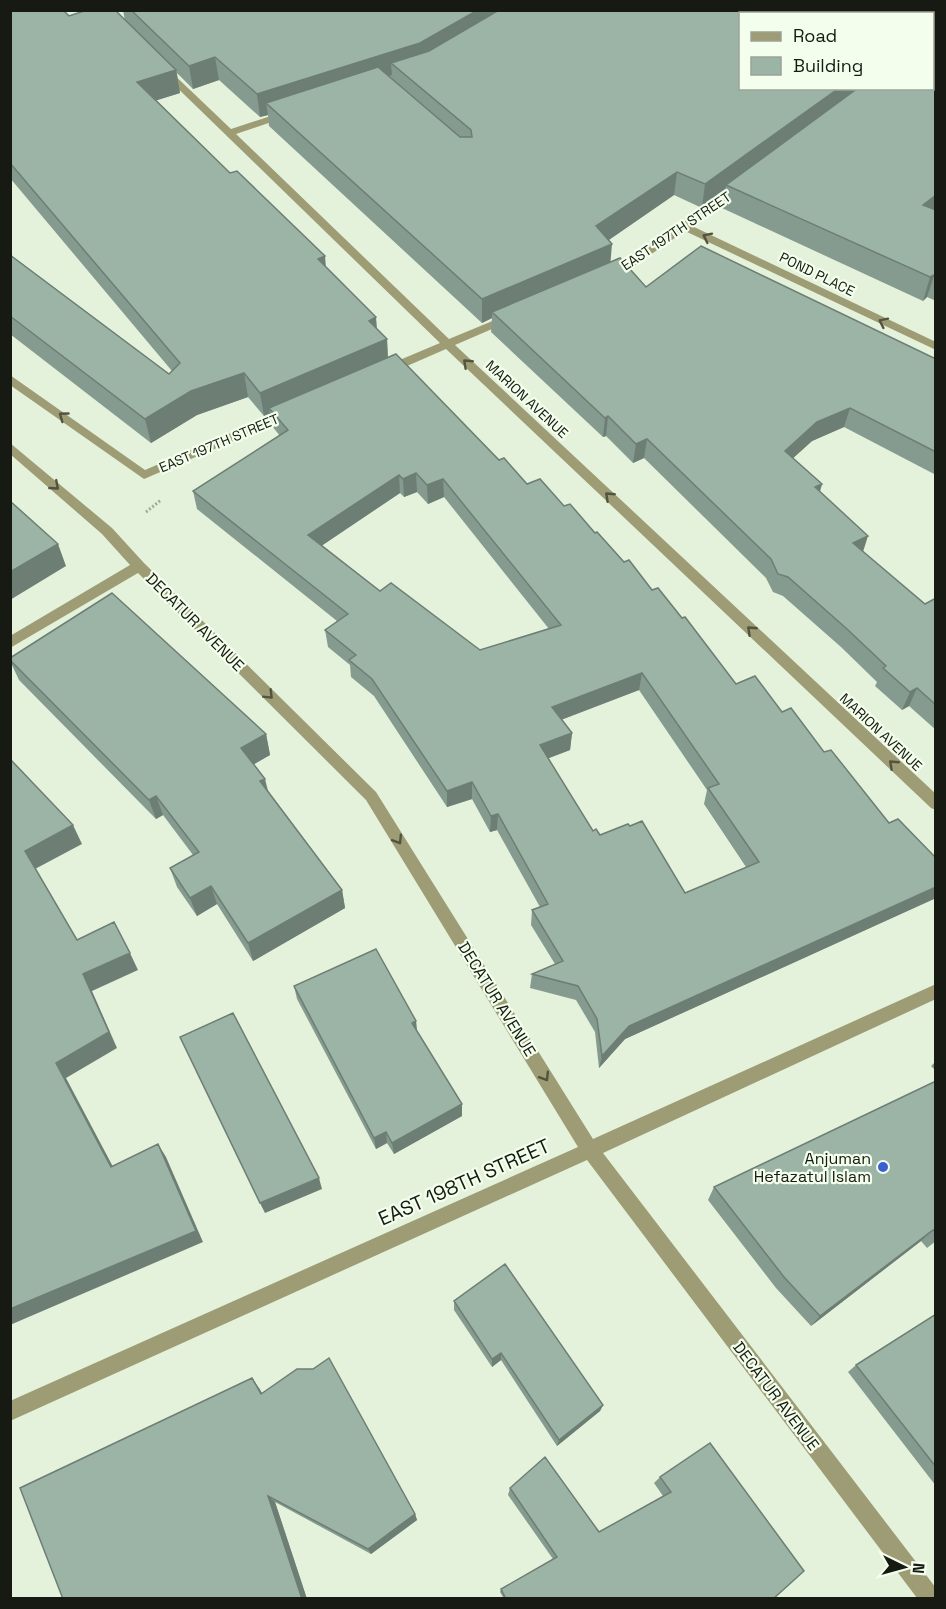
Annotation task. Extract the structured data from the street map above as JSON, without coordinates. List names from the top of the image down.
{
  "streets": {
    "street": [
      "EAST 197TH STREET",
      "POND PLACE",
      "MARION AVENUE",
      "DECATUR AVENUE",
      "EAST 198TH STREET"
    ]
  },
  "crossings": [
    ["EAST 197TH STREET", "POND PLACE"],
    ["DECATUR AVENUE", "EAST 198TH STREET"]
  ],
  "one_way": [
    "EAST 197TH STREET",
    "POND PLACE",
    "MARION AVENUE",
    "DECATUR AVENUE"
  ],
  "places": ["Anjuman Hefazatul Islam"],
  "legend": ["Road", "Building"],
  "north": "right"
}
